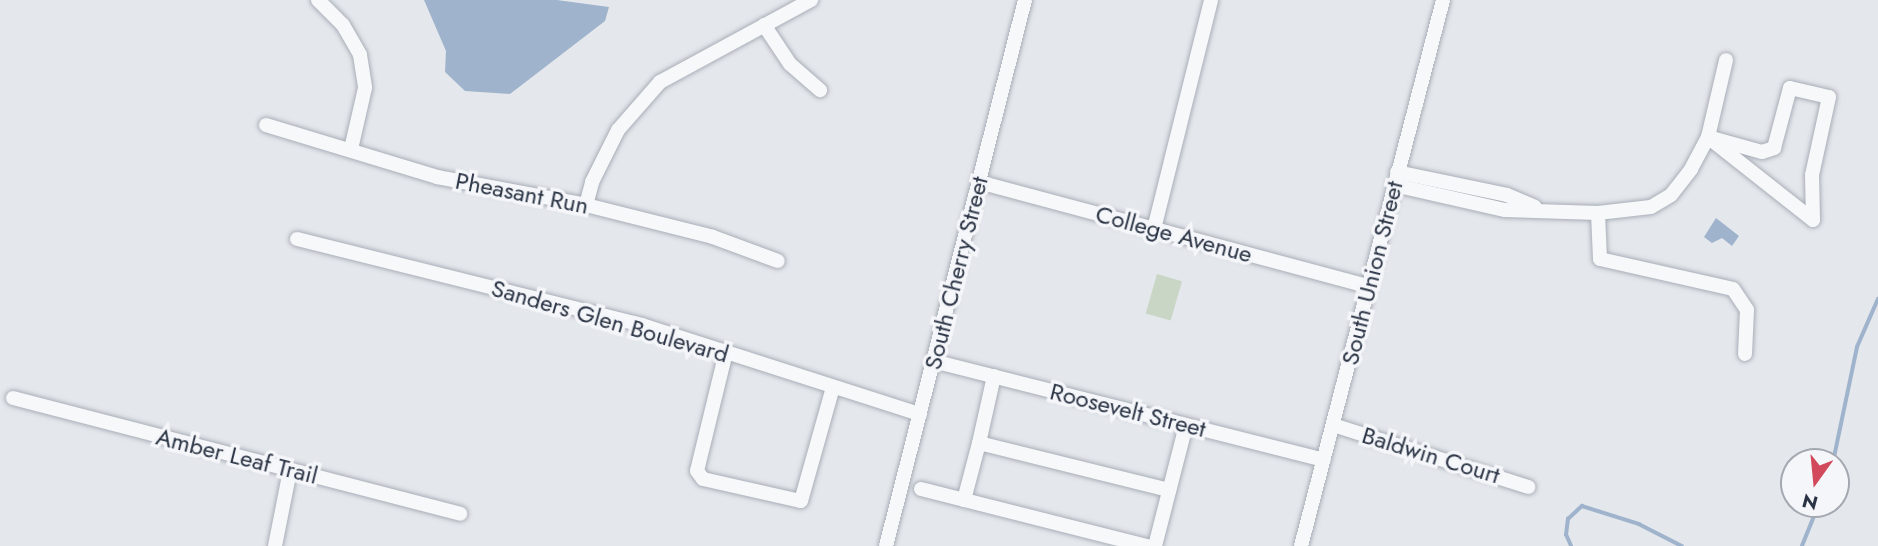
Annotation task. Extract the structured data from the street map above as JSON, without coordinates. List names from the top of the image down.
{
  "streets": {
    "street": [
      "Pheasant Run",
      "College Avenue",
      "South Cherry Street",
      "South Union Street",
      "Sanders Glen Boulevard",
      "Roosevelt Street",
      "Baldwin Court",
      "Amber Leaf Trail"
    ]
  },
  "crossings": [
    ["College Avenue", "South Cherry Street"],
    ["College Avenue", "South Union Street"],
    ["South Cherry Street", "Sanders Glen Boulevard"],
    ["South Cherry Street", "Roosevelt Street"],
    ["South Union Street", "Roosevelt Street"],
    ["South Union Street", "Baldwin Court"]
  ],
  "north": "bottom"
}
